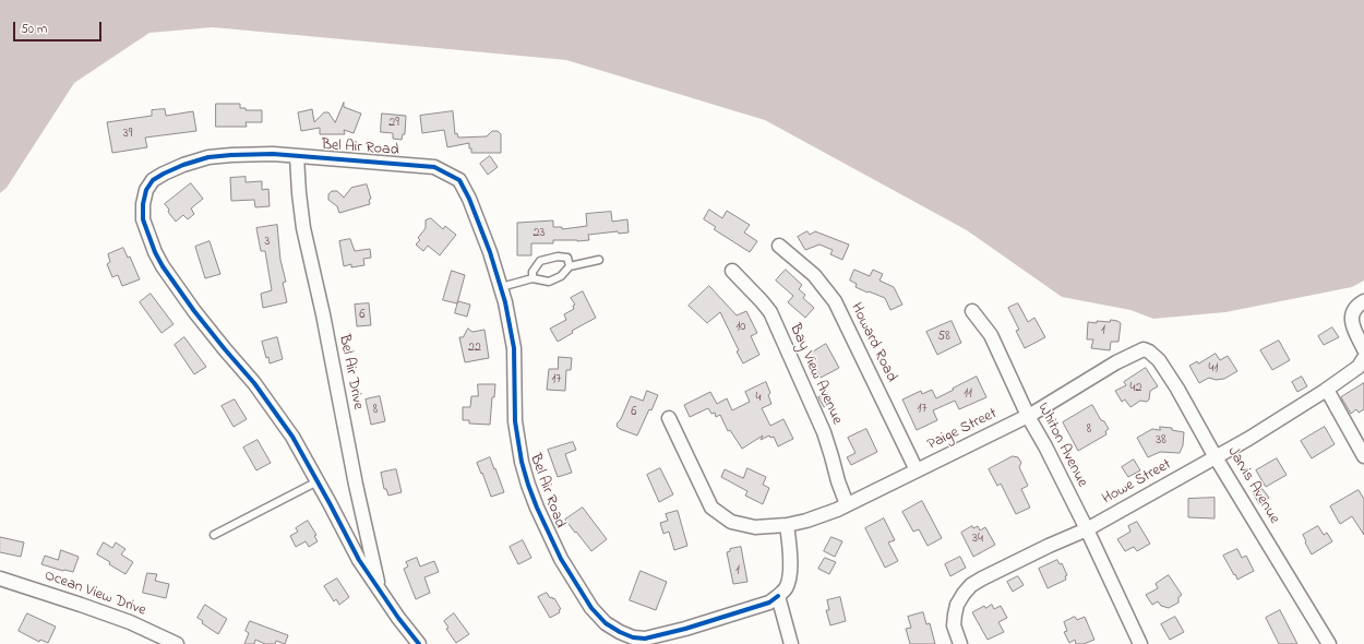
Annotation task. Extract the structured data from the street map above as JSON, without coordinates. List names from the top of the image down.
{
  "streets": {
    "street": [
      "Bel Air Road",
      "Howard Road",
      "Bel Air Drive",
      "Bay View Avenue",
      "Paige Street",
      "Whiton Avenue",
      "Howe Street",
      "Jarvis Avenue",
      "Ocean View Drive"
    ]
  },
  "crossings": [
    ["Bel Air Road", "Bel Air Drive"],
    ["Howard Road", "Paige Street"],
    ["Bay View Avenue", "Paige Street"],
    ["Paige Street", "Whiton Avenue"],
    ["Paige Street", "Jarvis Avenue"],
    ["Whiton Avenue", "Howe Street"],
    ["Howe Street", "Jarvis Avenue"]
  ],
  "house_numbers": [
    "29",
    "39",
    "23",
    "3",
    "6",
    "10",
    "1",
    "58",
    "22",
    "41",
    "17",
    "42",
    "11",
    "4",
    "17",
    "8",
    "6",
    "8",
    "38",
    "34",
    "1"
  ],
  "scale_bar": "50 m"
}
